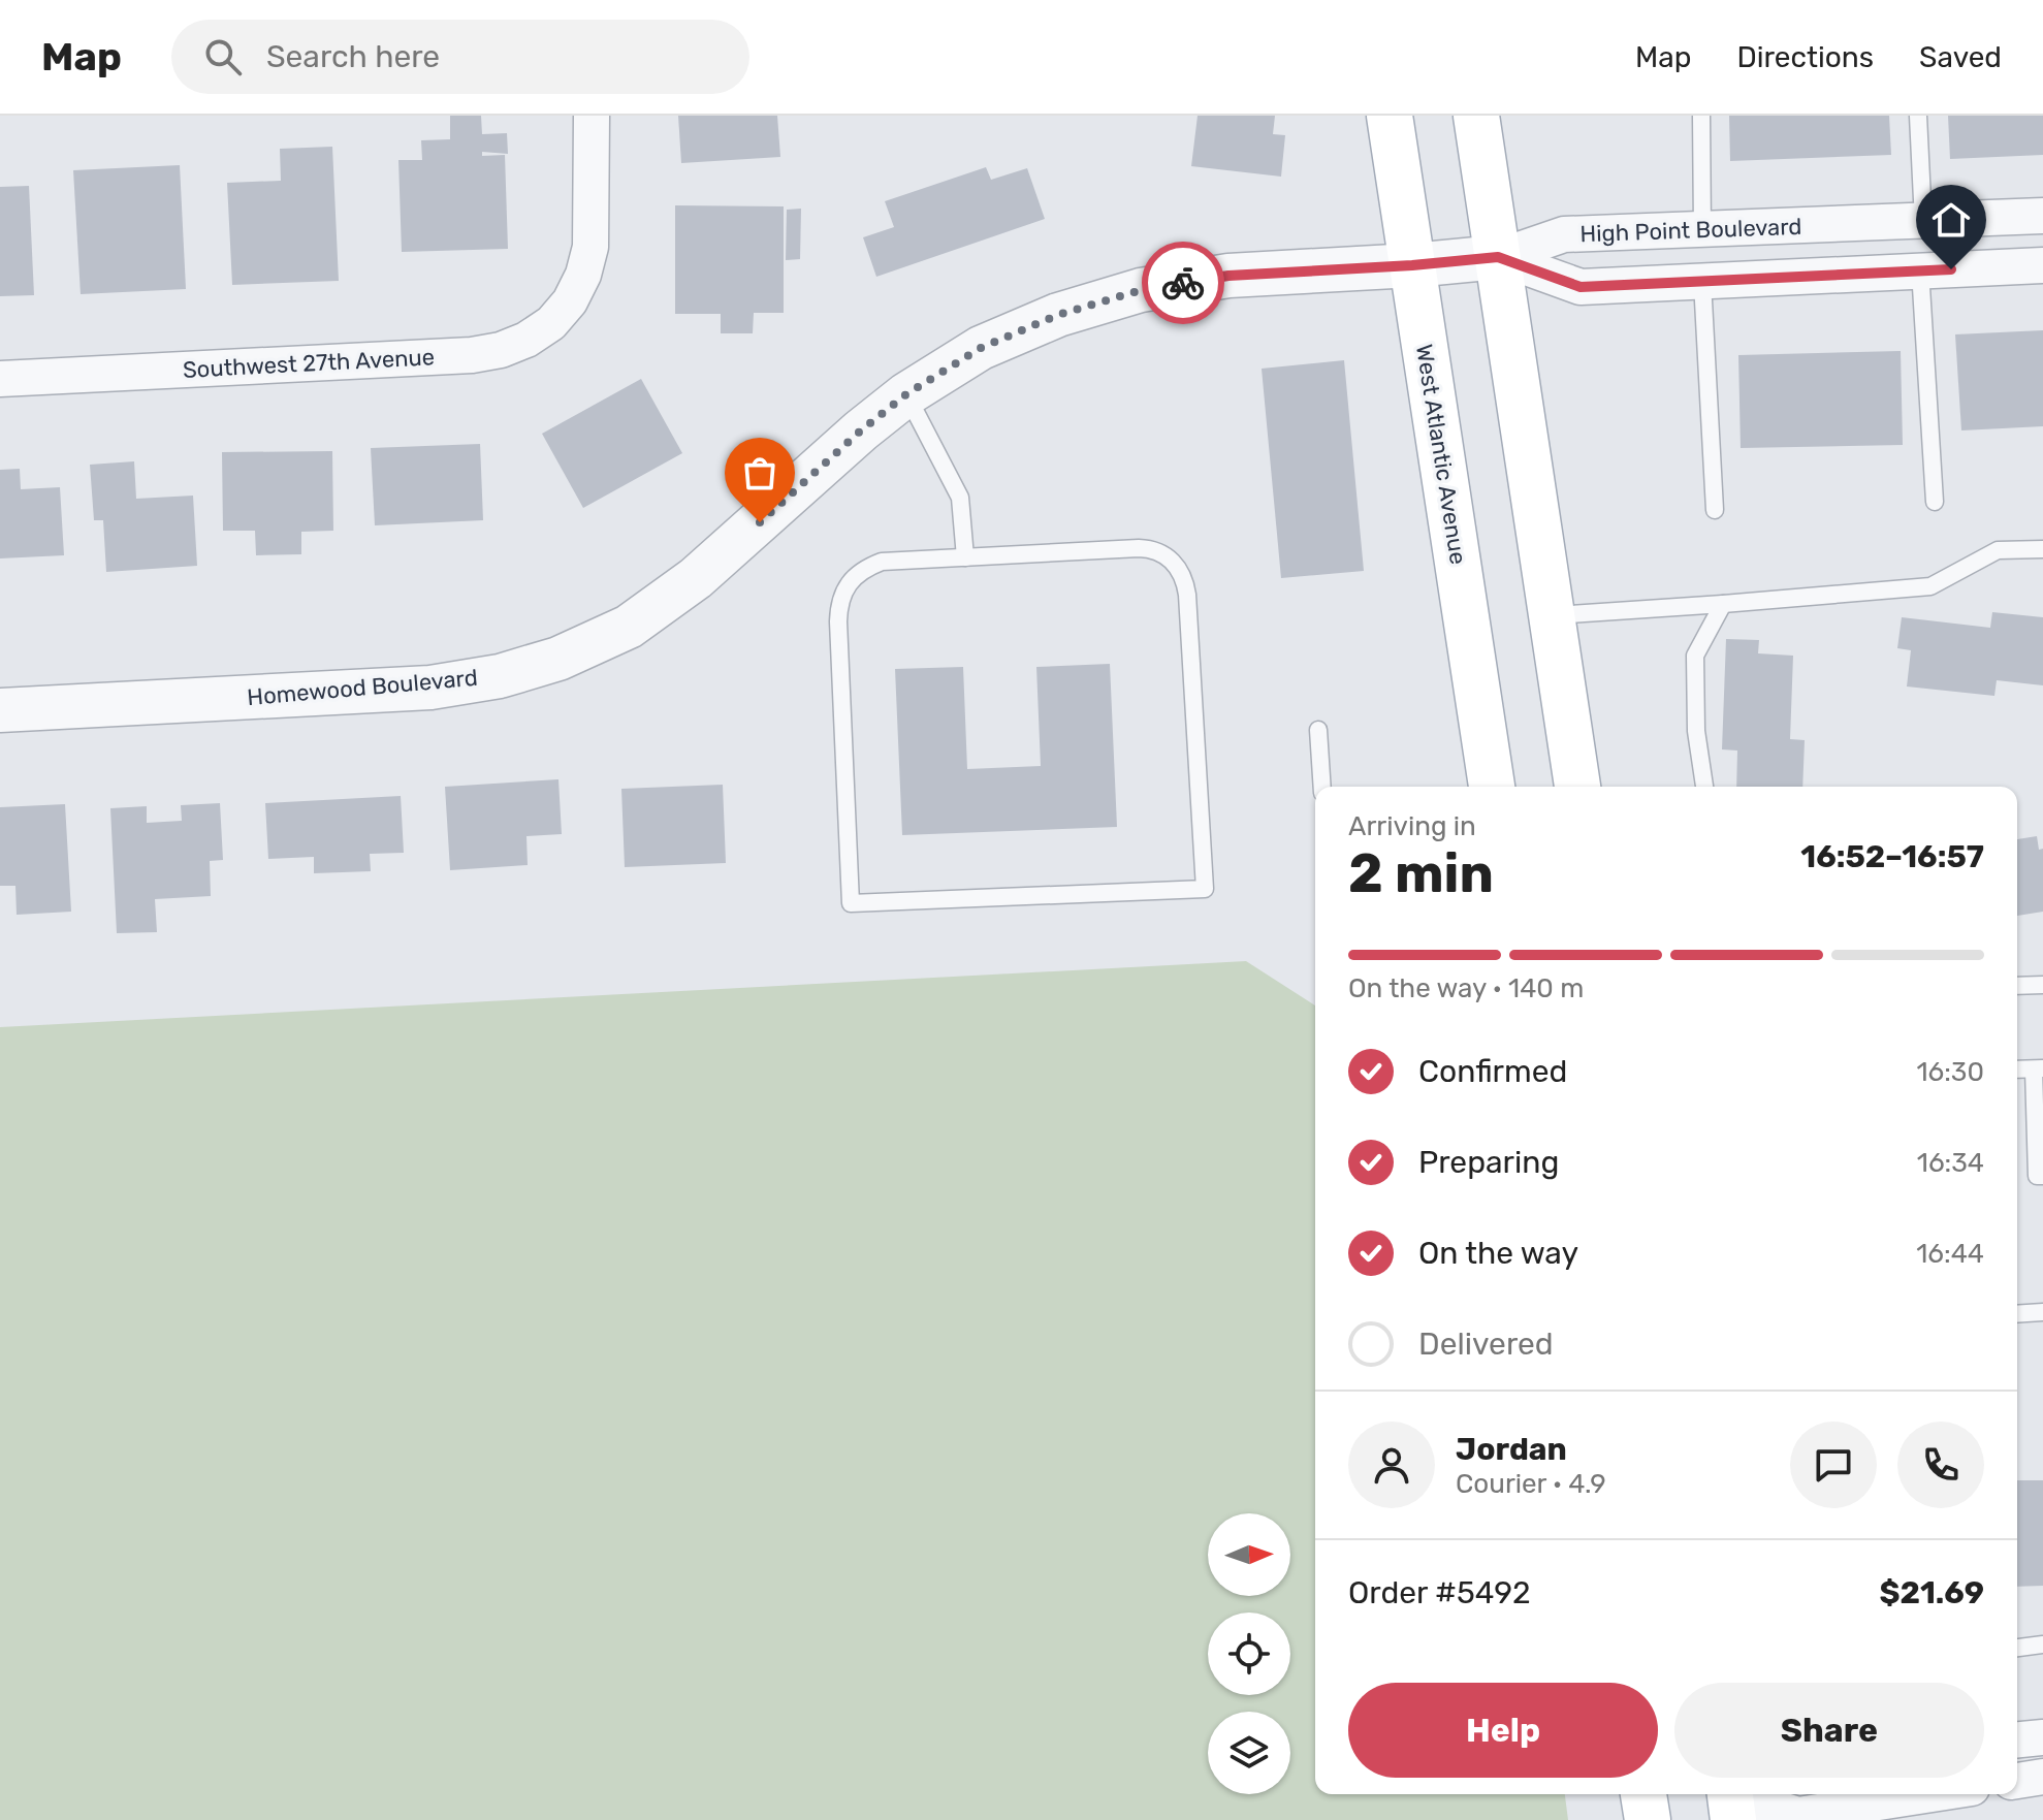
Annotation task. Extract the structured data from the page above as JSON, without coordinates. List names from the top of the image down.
{
  "streets": {
    "main road": ["West Atlantic Avenue"],
    "street": ["High Point Boulevard", "Southwest 27th Avenue", "Homewood Boulevard"]
  },
  "crossings": [
    ["High Point Boulevard", "Homewood Boulevard"],
    ["West Atlantic Avenue", "Homewood Boulevard"]
  ],
  "north": "right",
  "page": {
    "header": "Map",
    "search": "Search here",
    "nav": ["Map", "Directions", "Saved"],
    "heading": ["2 min", "Arriving in", "16:52–16:57"],
    "panel": [
      "Jordan",
      "Courier · 4.9",
      "Order #5492",
      "$21.69"
    ],
    "bar": "On the way · 140 m",
    "list": [
      ["Confirmed", "16:30"],
      ["Preparing", "16:34"],
      ["On the way", "16:44"],
      "Delivered"
    ],
    "buttons": ["Help", "Share"]
  }
}
